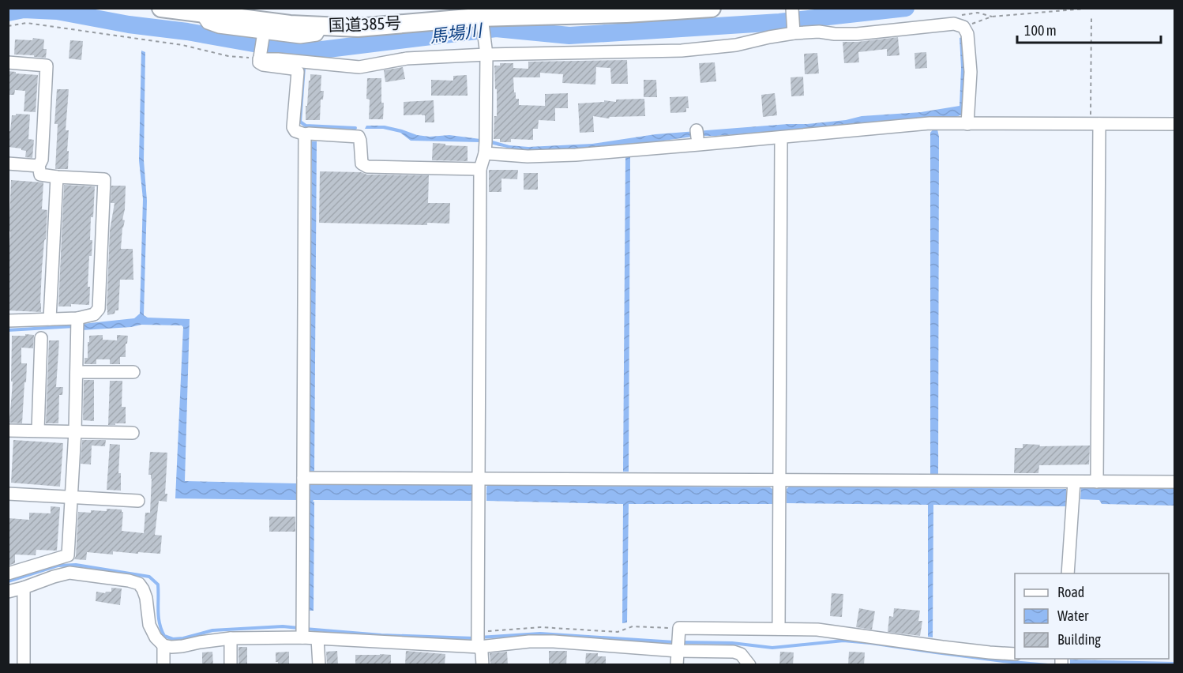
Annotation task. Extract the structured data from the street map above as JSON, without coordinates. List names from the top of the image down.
{
  "streets": {
    "highway": ["国道385号"]
  },
  "water": ["馬場川"],
  "legend": ["Road", "Water", "Building"],
  "scale_bar": "100 m"
}
